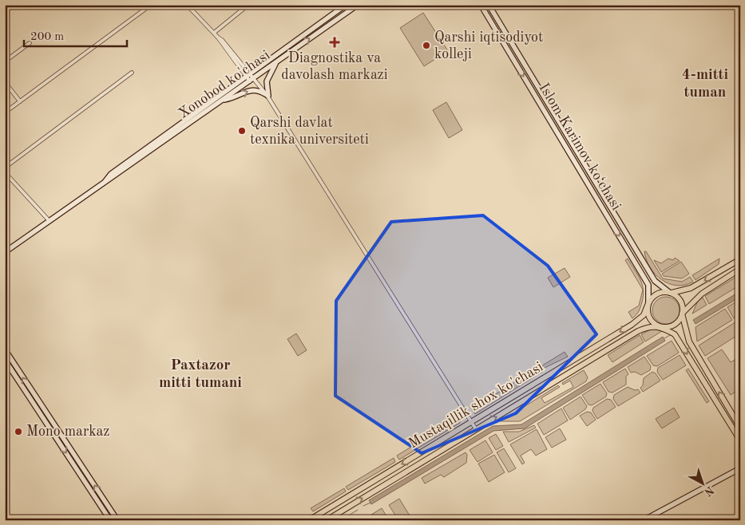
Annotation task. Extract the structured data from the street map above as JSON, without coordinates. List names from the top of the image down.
{
  "streets": {
    "main road": ["Xonobod ko'chasi", "Islom Karimov ko‘chasi", "Mustaqillik shox ko'chasi"]
  },
  "crossings": [
    ["Islom Karimov ko‘chasi", "Mustaqillik shox ko'chasi"]
  ],
  "districts": ["4-mitti tuman", "Paxtazor mitti tumani"],
  "places": {
    "health": ["Diagnostika va davolash markazi"],
    "other": ["Qarshi iqtisodiyot kolleji", "Qarshi davlat texnika universiteti", "Mono markaz"]
  },
  "scale_bar": "200 m",
  "north": "bottom right"
}
